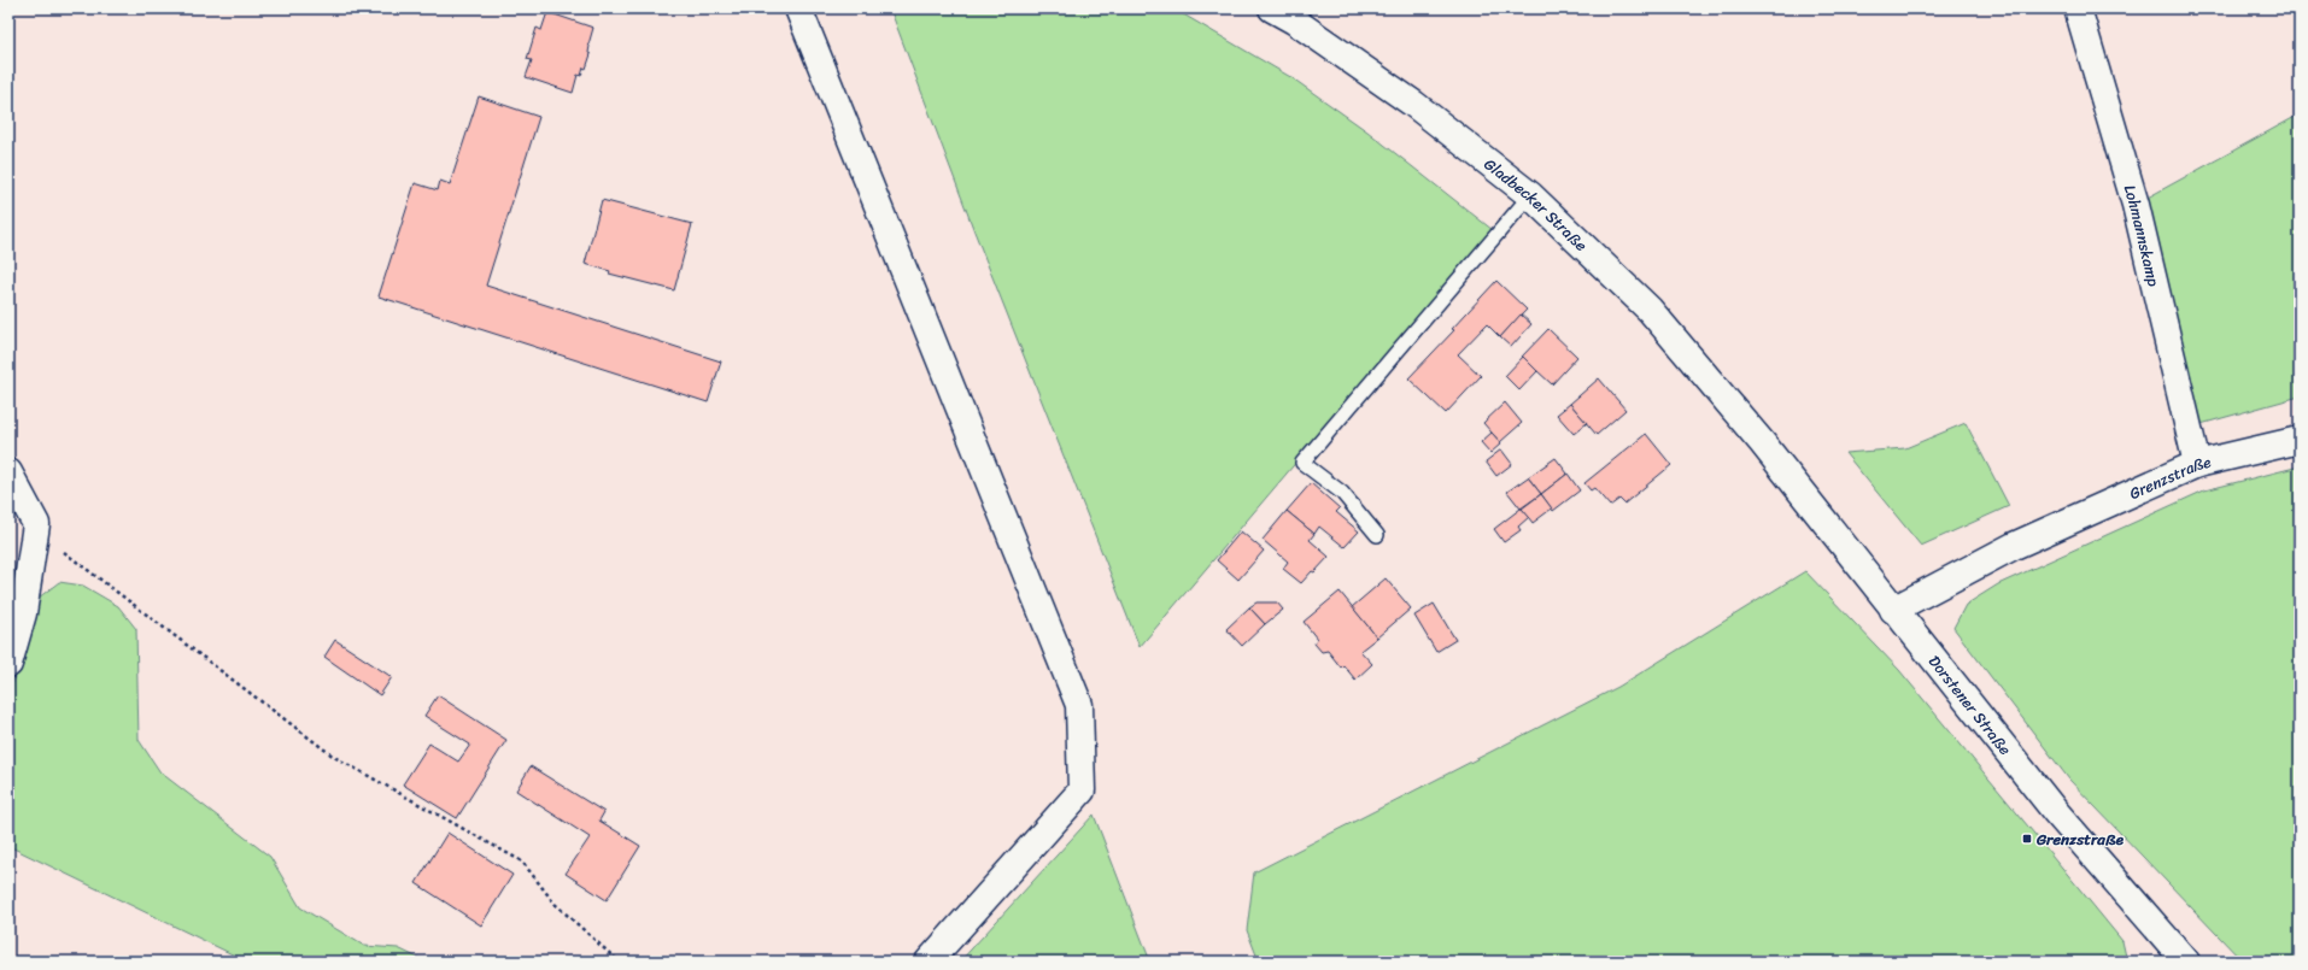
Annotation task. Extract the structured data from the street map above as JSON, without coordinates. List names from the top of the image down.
{
  "streets": {
    "street": [
      "Gladbecker Straße",
      "Lohmannskamp",
      "Grenzstraße",
      "Dorstener Straße"
    ]
  },
  "crossings": [
    ["Gladbecker Straße", "Dorstener Straße"],
    ["Lohmannskamp", "Grenzstraße"],
    ["Grenzstraße", "Dorstener Straße"]
  ],
  "places": {
    "transit": ["Grenzstraße"]
  }
}
